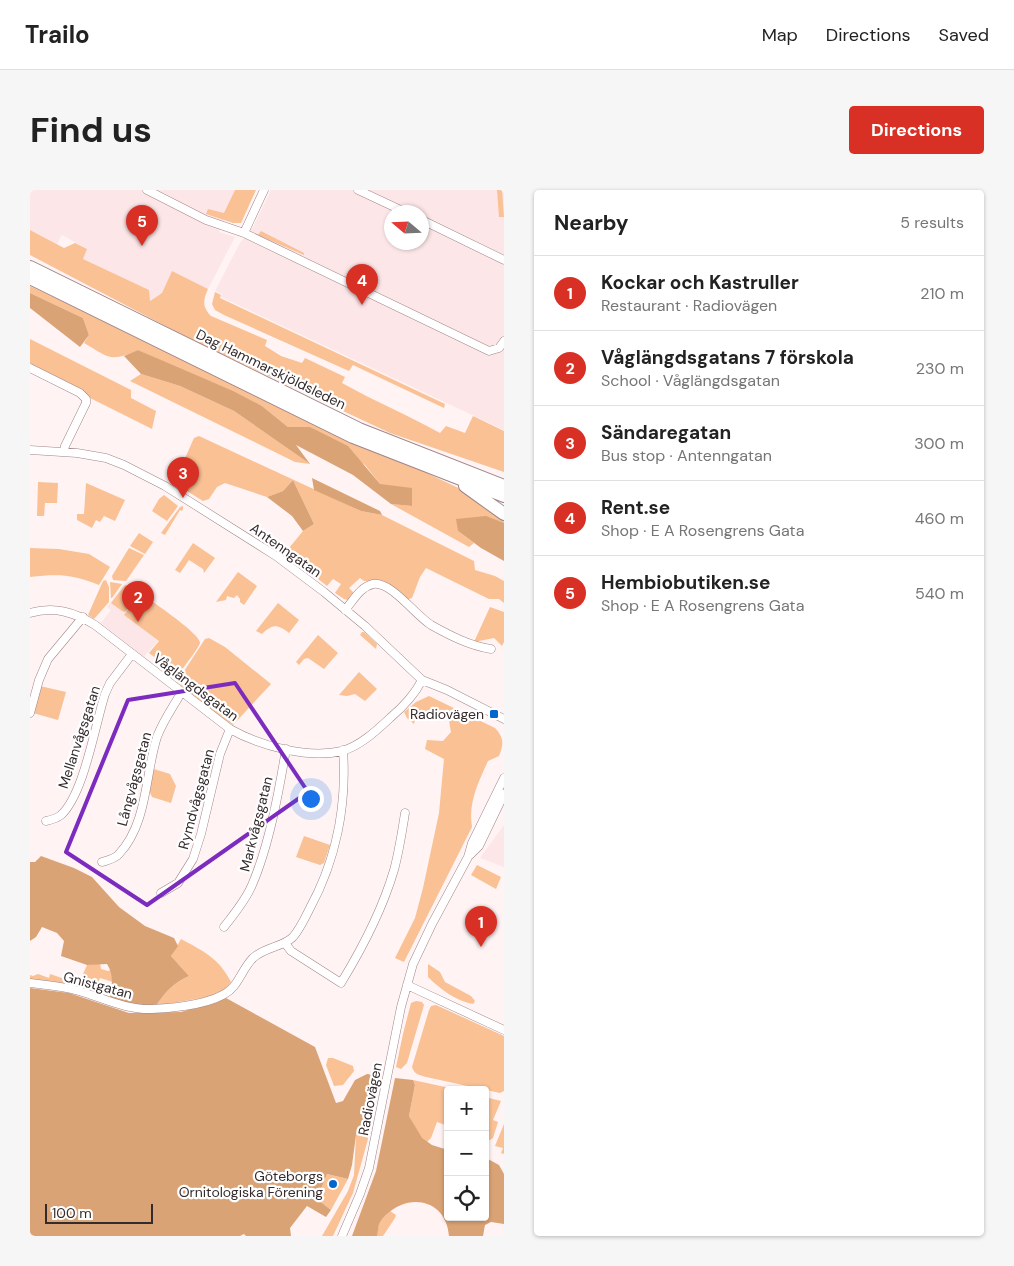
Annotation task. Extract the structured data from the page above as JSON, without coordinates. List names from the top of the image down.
{
  "streets": {
    "main road": ["Dag Hammarskjöldsleden"],
    "street": [
      "Antenngatan",
      "Våglängdsgatan",
      "Mellanvågsgatan",
      "Långvågsgatan",
      "Rymdvågsgatan",
      "Markvågsgatan",
      "Gnistgatan",
      "Radiovägen"
    ]
  },
  "crossings": [
    ["Antenngatan", "Våglängdsgatan"],
    ["Våglängdsgatan", "Mellanvågsgatan"],
    ["Våglängdsgatan", "Långvågsgatan"],
    ["Våglängdsgatan", "Rymdvågsgatan"],
    ["Våglängdsgatan", "Markvågsgatan"]
  ],
  "places": {
    "transit": ["Radiovägen"],
    "other": ["Göteborgs Ornitologiska Förening"]
  },
  "scale_bar": "100 m",
  "north": "left",
  "page": {
    "header": "Trailo",
    "nav": ["Map", "Directions", "Saved"],
    "buttons": "Directions",
    "title": "Find us",
    "heading": ["Nearby", "5 results"],
    "pins": [
      "5",
      "4",
      "3",
      "2",
      "1"
    ],
    "list": [
      {
        "mark": "1",
        "name": "Kockar och Kastruller",
        "note": "Restaurant · Radiovägen",
        "value": "210 m"
      },
      {
        "mark": "2",
        "name": "Våglängdsgatans 7 förskola",
        "note": "School · Våglängdsgatan",
        "value": "230 m"
      },
      {
        "mark": "3",
        "name": "Sändaregatan",
        "note": "Bus stop · Antenngatan",
        "value": "300 m"
      },
      {
        "mark": "4",
        "name": "Rent.se",
        "note": "Shop · E A Rosengrens Gata",
        "value": "460 m"
      },
      {
        "mark": "5",
        "name": "Hembiobutiken.se",
        "note": "Shop · E A Rosengrens Gata",
        "value": "540 m"
      }
    ],
    "map_buttons": ["+", "−"],
    "scale": "100 m"
  }
}
